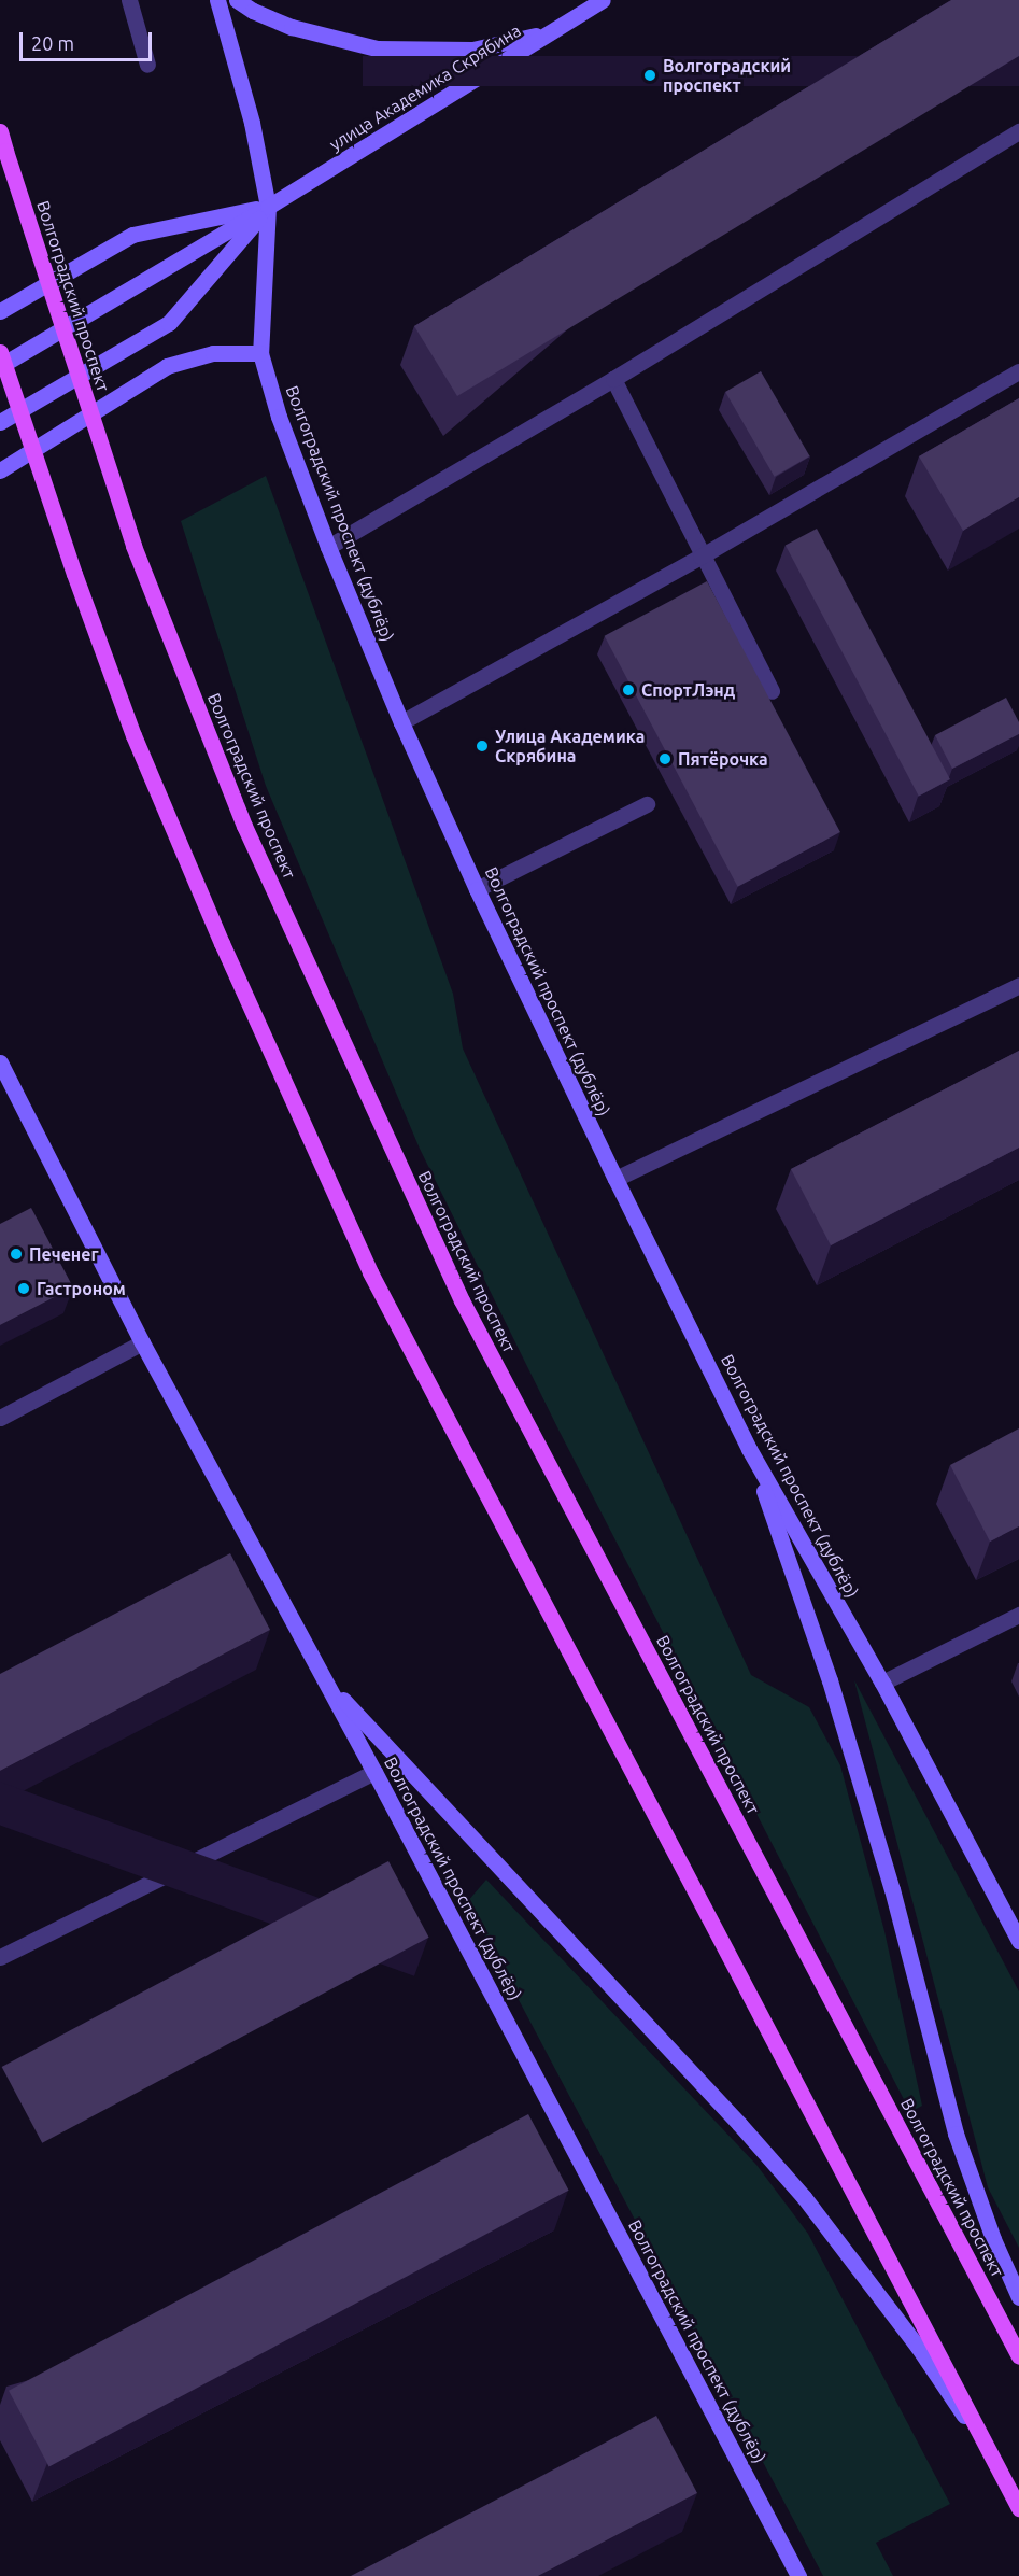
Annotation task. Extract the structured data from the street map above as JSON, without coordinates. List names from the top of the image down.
{
  "streets": {
    "main road": ["улица Академика Скрябина", "Волгоградский проспект", "Волгоградский проспект (дублёр)"]
  },
  "crossings": [
    ["улица Академика Скрябина", "Волгоградский проспект (дублёр)"]
  ],
  "places": [
    "Волгоградский проспект",
    "СпортЛэнд",
    "Улица Академика Скрябина",
    "Пятёрочка",
    "Печенег",
    "Гастроном"
  ],
  "scale_bar": "20 m"
}
